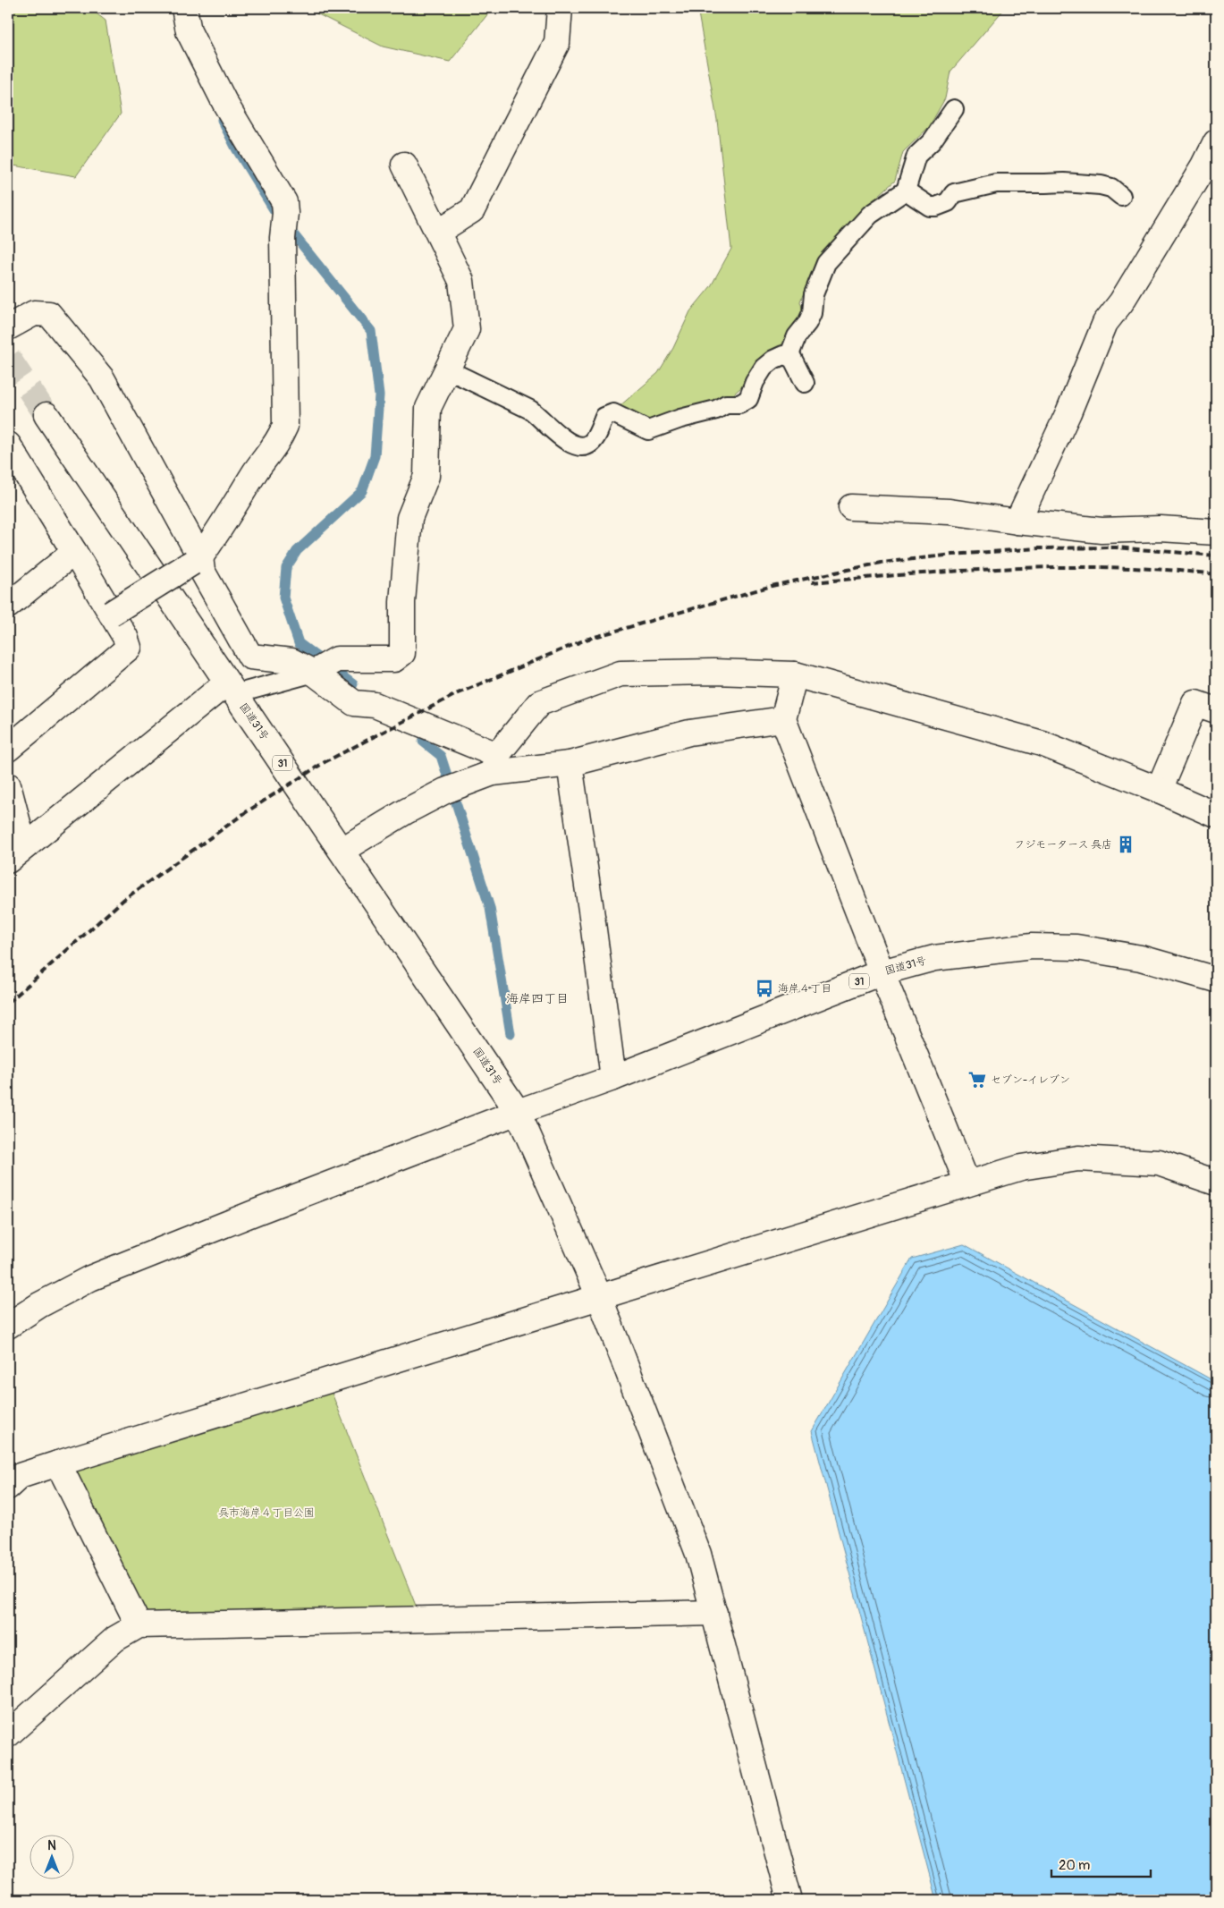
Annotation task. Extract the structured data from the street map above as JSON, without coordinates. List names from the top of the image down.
{
  "streets": {
    "main road": ["国道31号", "31"]
  },
  "districts": ["海岸四丁目"],
  "parks": ["呉市海岸４丁目公園"],
  "places": {
    "building": ["フジモータース 呉店"],
    "bus stop": ["海岸４丁目"],
    "supermarket": ["セブン-イレブン"]
  },
  "scale_bar": "20 m",
  "north": "top"
}
